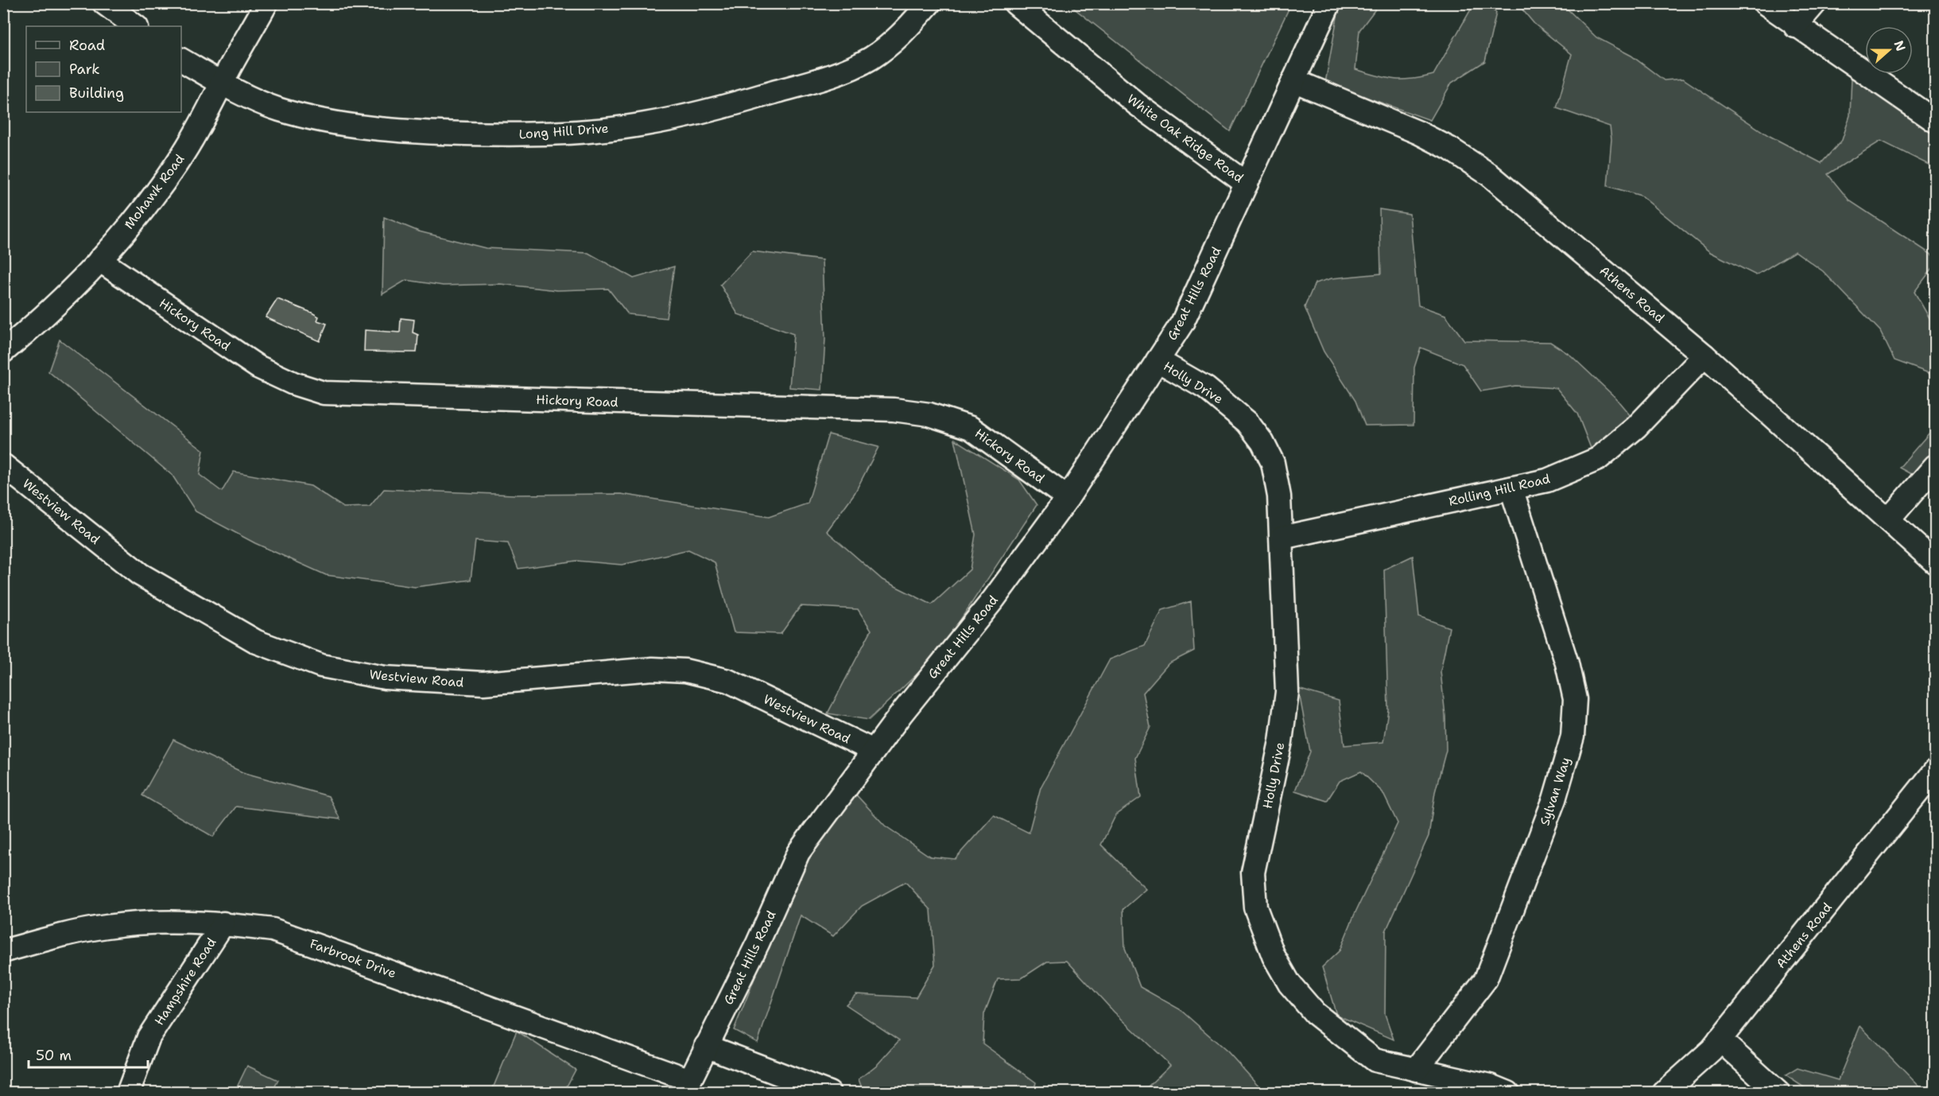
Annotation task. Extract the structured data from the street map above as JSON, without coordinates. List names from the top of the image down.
{
  "streets": {
    "street": [
      "Long Hill Drive",
      "White Oak Ridge Road",
      "Mohawk Road",
      "Great Hills Road",
      "Athens Road",
      "Hickory Road",
      "Holly Drive",
      "Rolling Hill Road",
      "Westview Road",
      "Sylvan Way",
      "Farbrook Drive",
      "Hampshire Road"
    ]
  },
  "crossings": [
    ["Long Hill Drive", "Mohawk Road"],
    ["White Oak Ridge Road", "Great Hills Road"],
    ["White Oak Ridge Road", "Athens Road"],
    ["Mohawk Road", "Hickory Road"],
    ["Great Hills Road", "Hickory Road"],
    ["Great Hills Road", "Holly Drive"],
    ["Great Hills Road", "Westview Road"],
    ["Great Hills Road", "Farbrook Drive"],
    ["Athens Road", "Rolling Hill Road"],
    ["Holly Drive", "Rolling Hill Road"],
    ["Holly Drive", "Sylvan Way"],
    ["Rolling Hill Road", "Sylvan Way"],
    ["Farbrook Drive", "Hampshire Road"]
  ],
  "legend": ["Road", "Park", "Building"],
  "scale_bar": "50 m",
  "north": "right"
}
